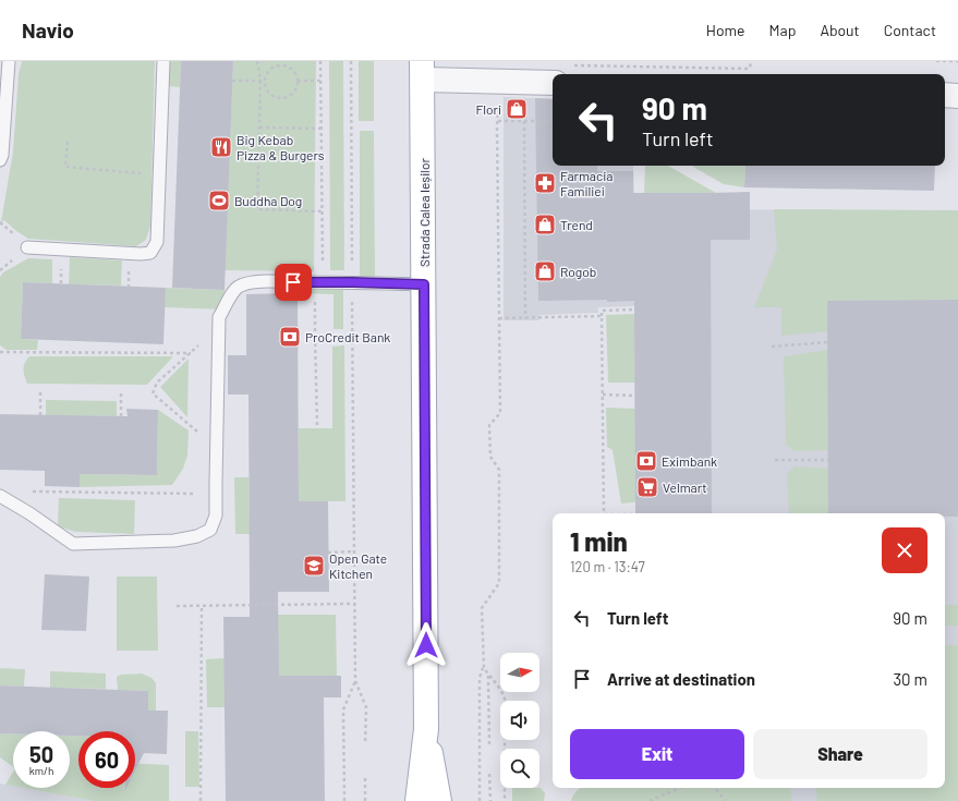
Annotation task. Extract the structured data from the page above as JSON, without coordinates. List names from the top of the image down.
{
  "streets": {
    "main road": ["Strada Calea Ieșilor"]
  },
  "places": {
    "shop": ["Flori", "Trend", "Rogob"],
    "restaurant": ["Big Kebab Pizza & Burgers"],
    "pharmacy": ["Farmacia Familiei"],
    "sports": ["Buddha Dog"],
    "bank": ["ProCredit Bank", "Eximbank"],
    "supermarket": ["Velmart"],
    "school or university": ["Open Gate Kitchen"]
  },
  "north": "right",
  "page": {
    "header": "Navio",
    "nav": [
      "Home",
      "Map",
      "About",
      "Contact"
    ],
    "turn": ["90 m", "Turn left"],
    "heading": ["1 min", "120 m · 13:47"],
    "list": [
      {
        "name": "Turn left",
        "value": "90 m"
      },
      {
        "name": "Arrive at destination",
        "value": "30 m"
      }
    ],
    "buttons": ["Exit", "Share"],
    "speed": "50 km/h",
    "limit": "60"
  }
}
